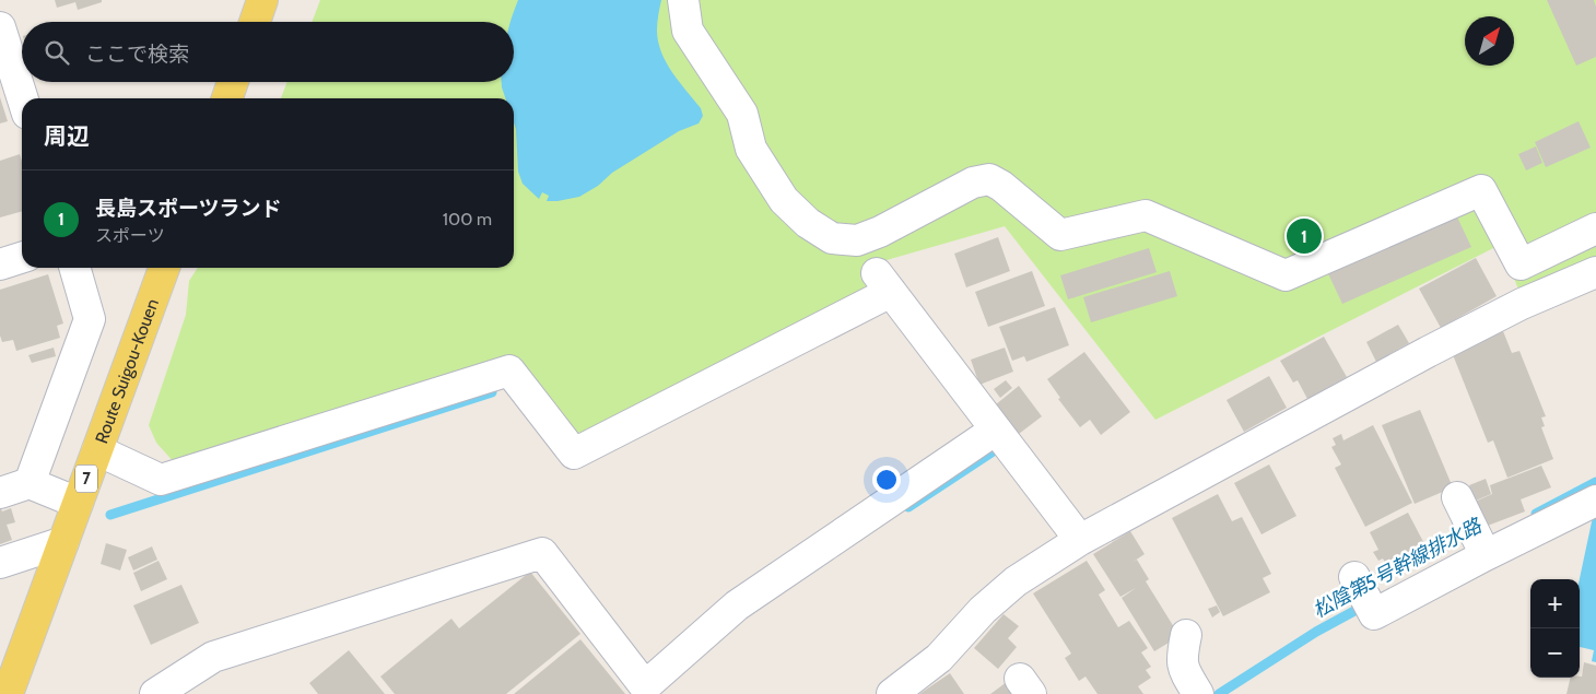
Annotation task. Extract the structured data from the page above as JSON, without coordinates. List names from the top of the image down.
{
  "streets": {
    "main road": ["Route Suigou-Kouen", "7"]
  },
  "water": ["松陰第5号幹線排水路"],
  "north": "top right",
  "page": {
    "search": "ここで検索",
    "heading": "周辺",
    "list": [
      {
        "mark": "1",
        "name": "長島スポーツランド",
        "note": "スポーツ",
        "value": "100 m"
      }
    ],
    "pins": "1",
    "map_buttons": ["+", "−"]
  }
}
